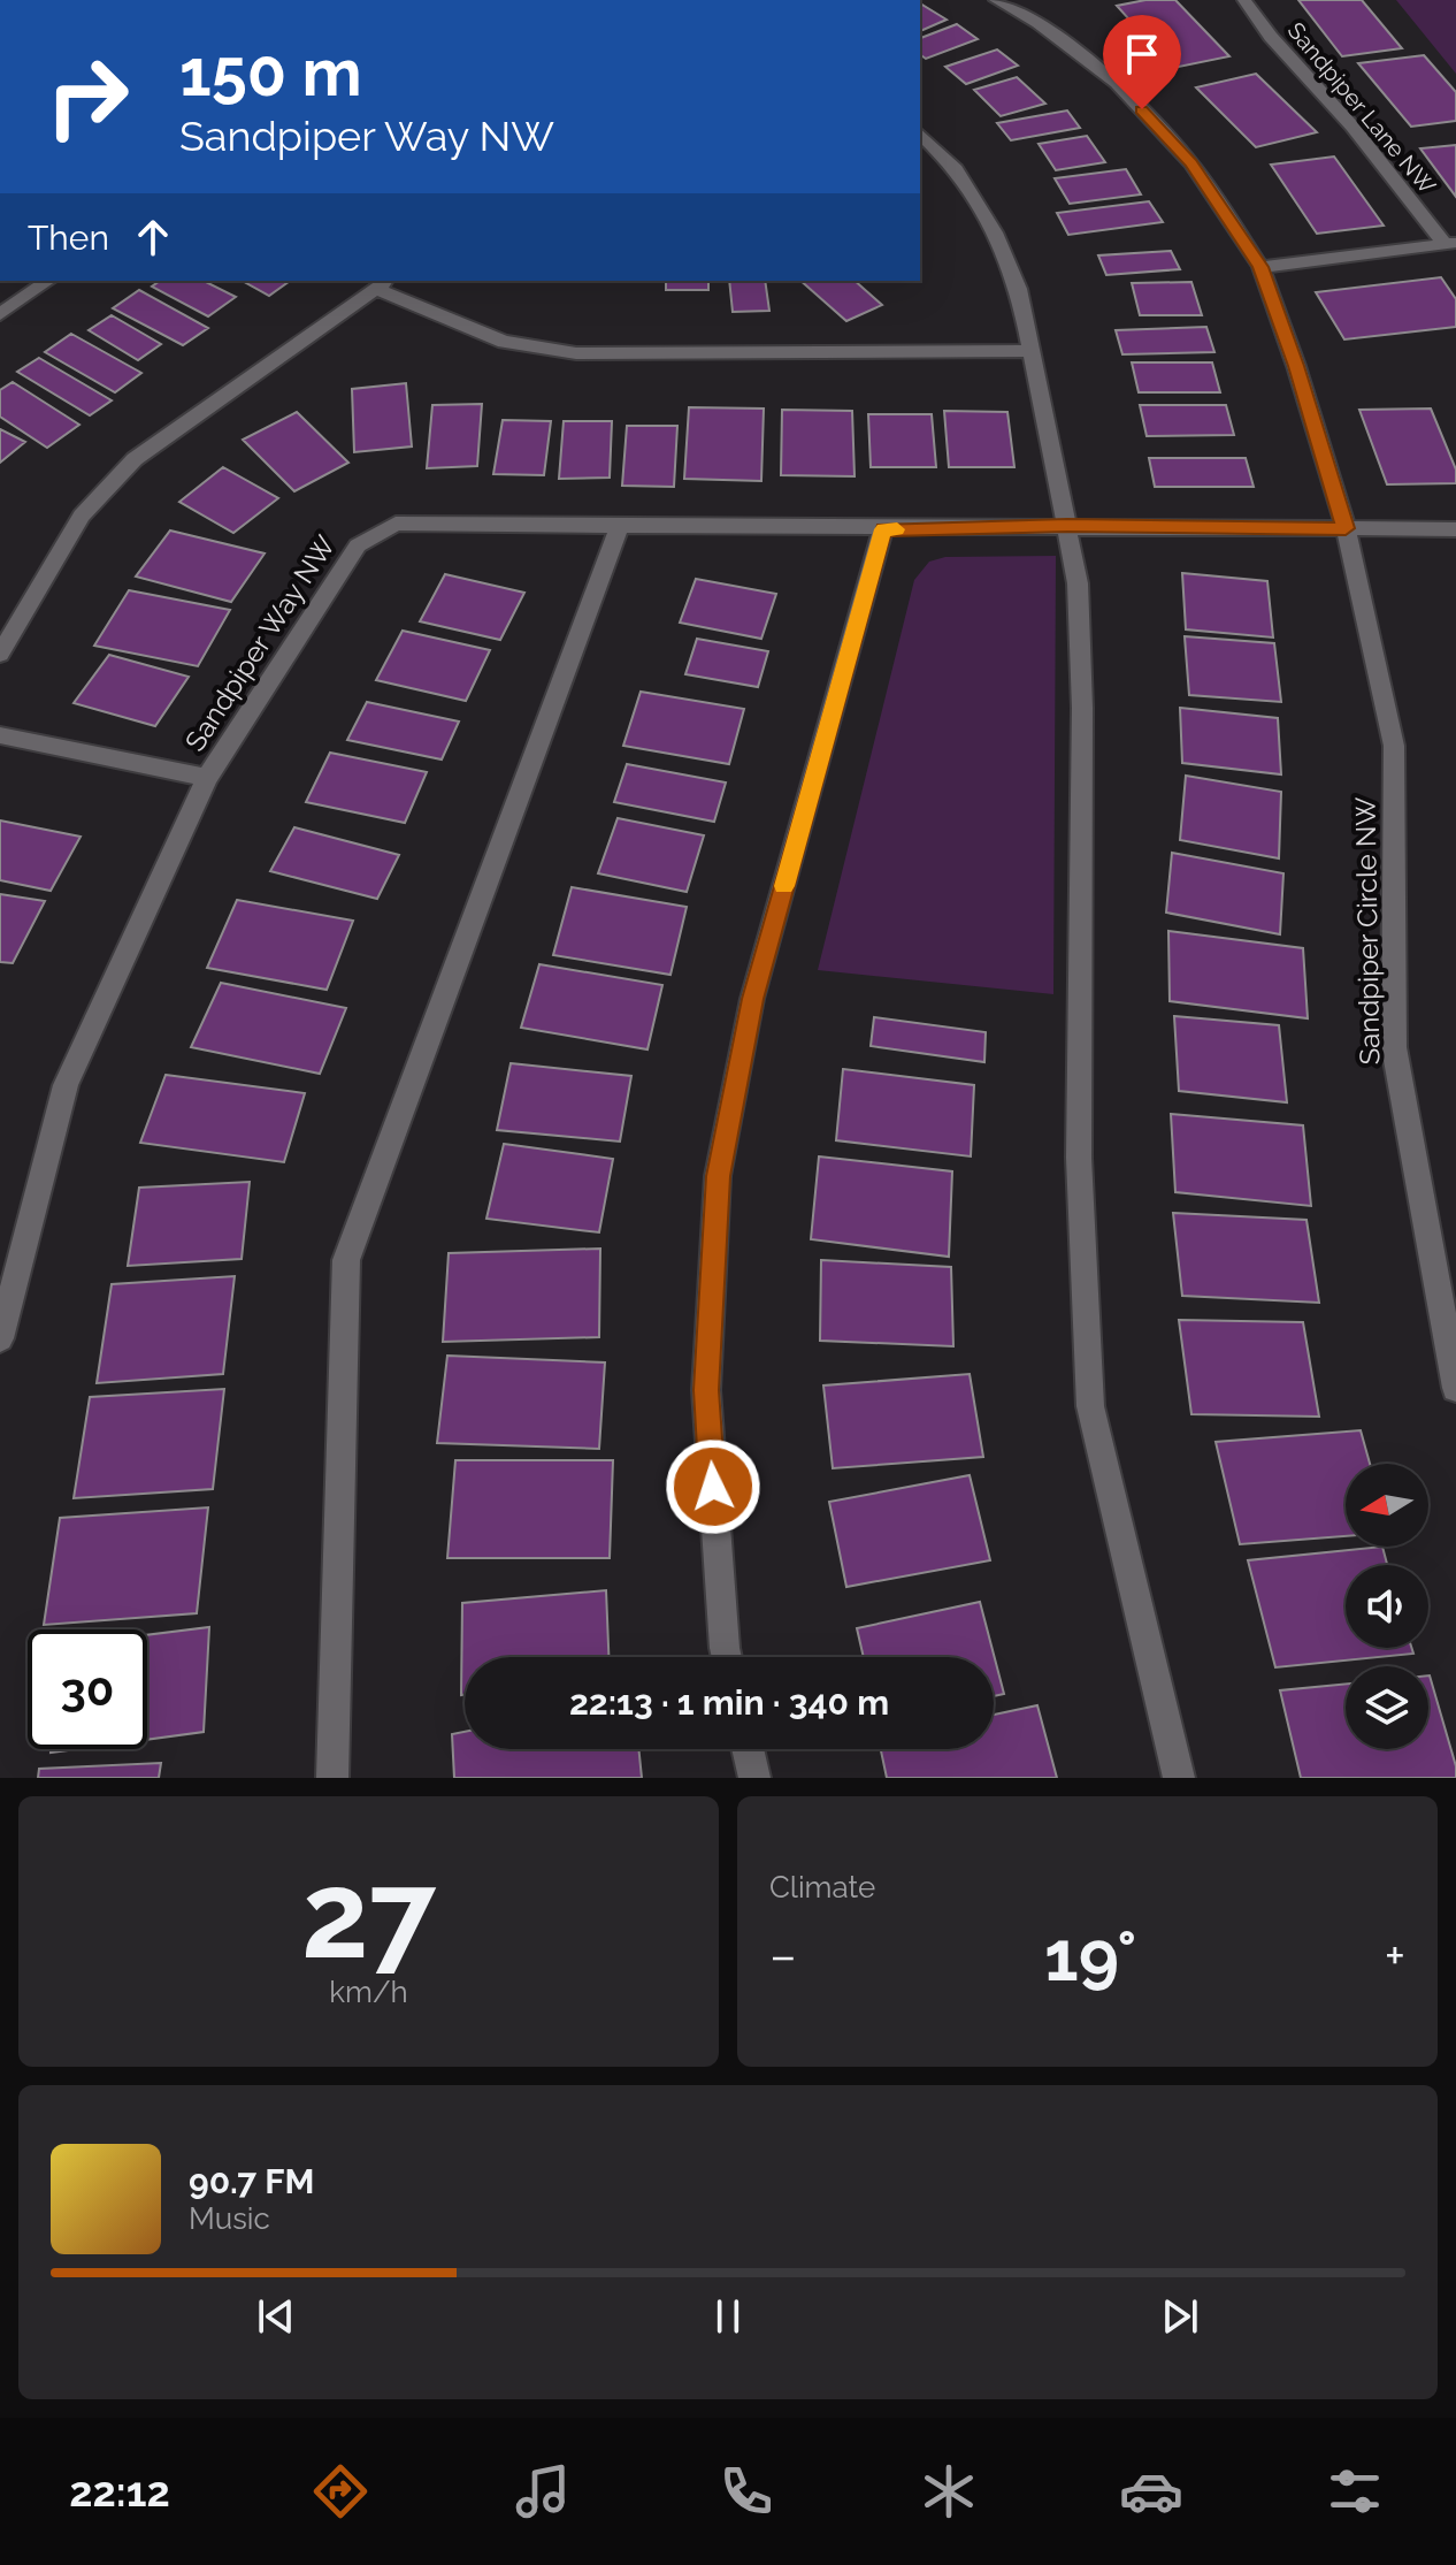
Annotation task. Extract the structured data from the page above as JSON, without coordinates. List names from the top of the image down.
{
  "streets": {
    "street": ["Sandpiper Lane NW", "Sandpiper Way NW", "Sandpiper Circle NW"]
  },
  "crossings": [
    ["Sandpiper Lane NW", "Sandpiper Circle NW"]
  ],
  "north": "left",
  "page": {
    "turn": ["150 m", "Sandpiper Way NW"],
    "then": "Then",
    "limit": "30",
    "trip": "22:13 · 1 min · 340 m",
    "tile": [
      ["27", "km/h"],
      "Climate"
    ],
    "heat": ["−", "19°", "+"],
    "song": ["90.7 FM", "Music"],
    "tabs": "22:12"
  }
}
